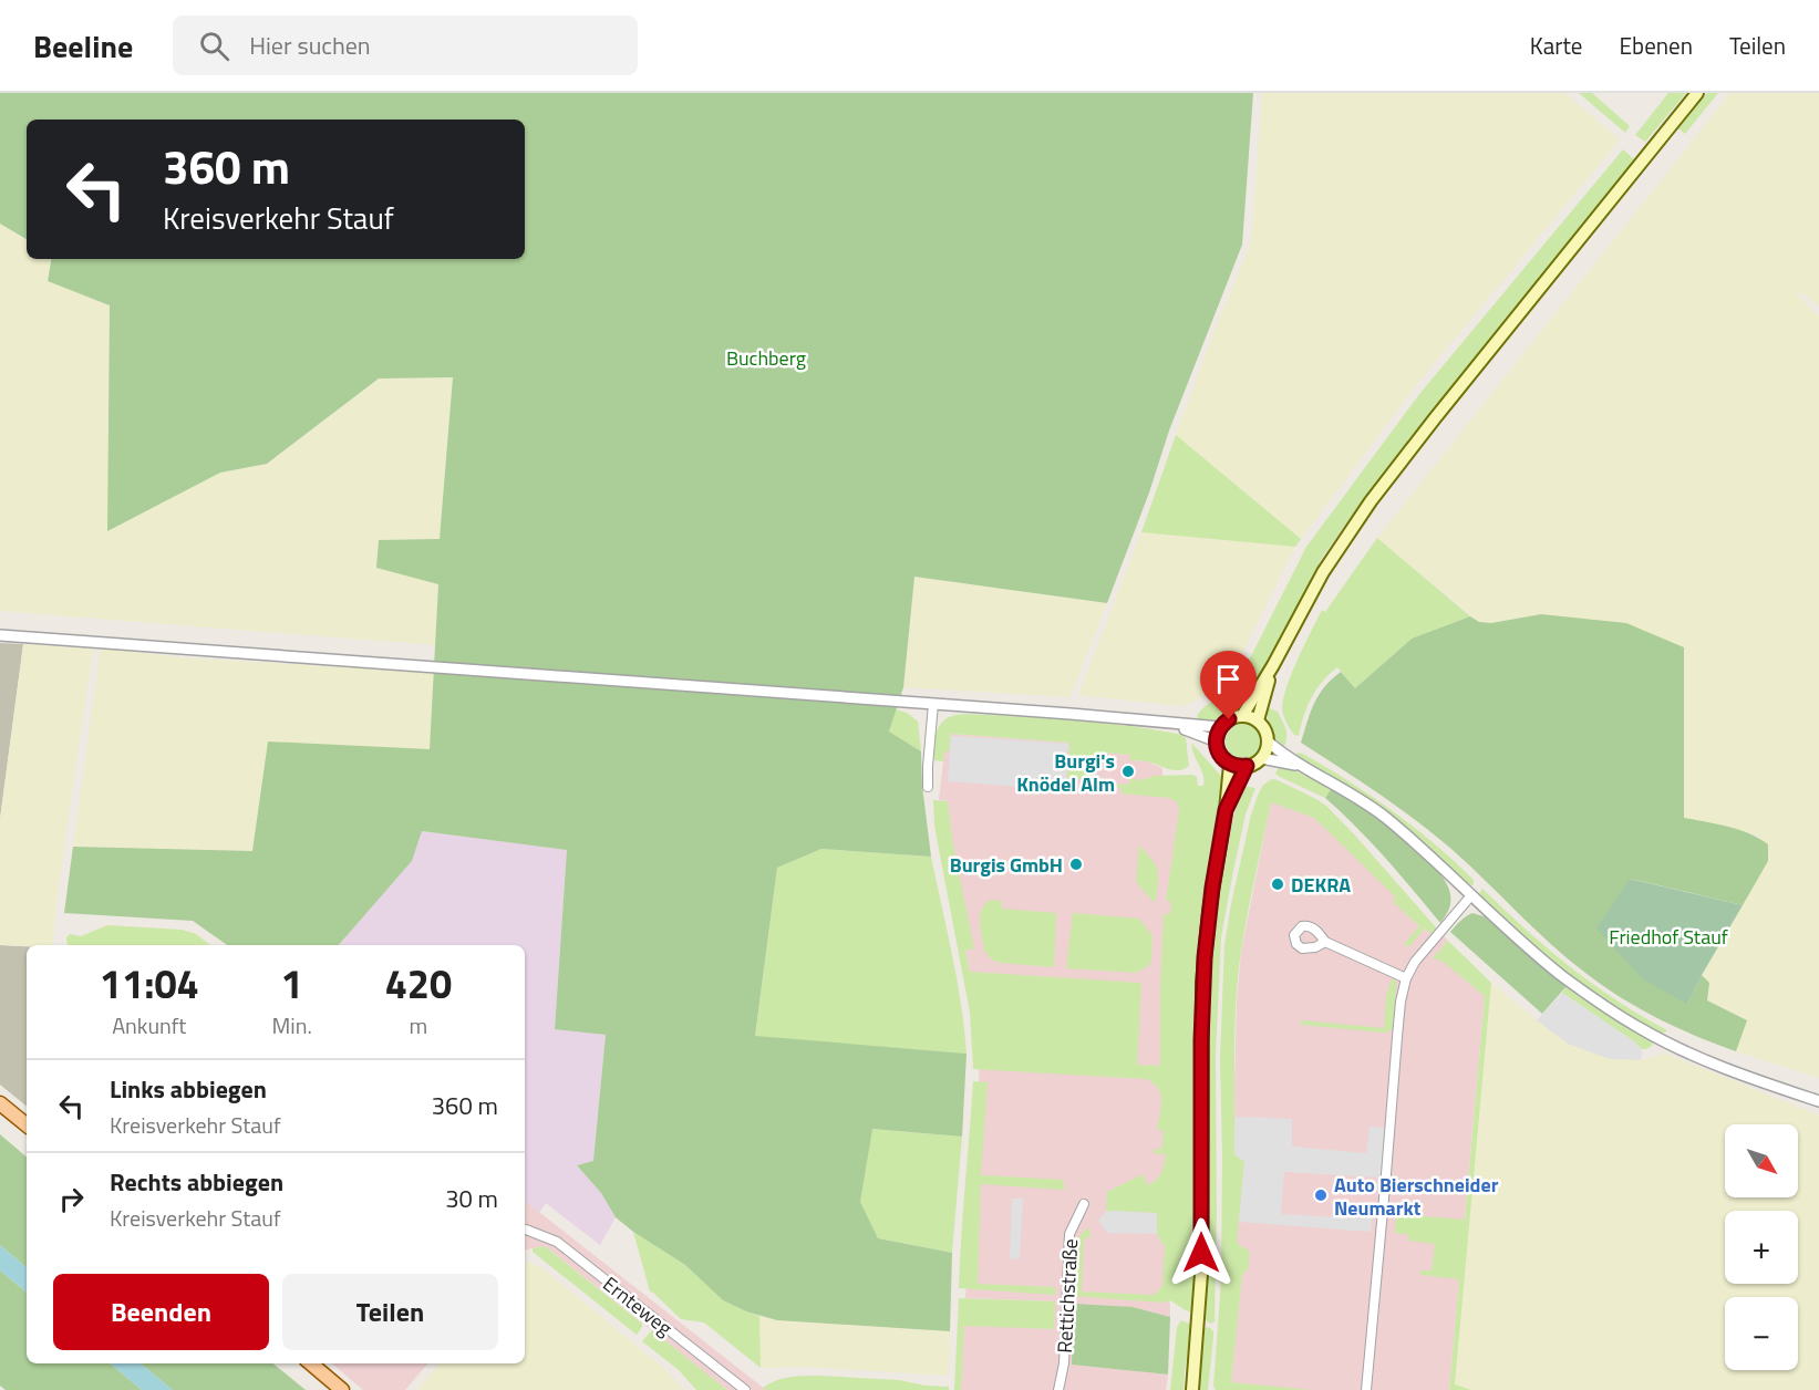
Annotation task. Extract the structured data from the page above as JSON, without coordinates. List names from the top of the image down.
{
  "streets": {
    "street": ["Rettichstraße", "Ernteweg"]
  },
  "parks": ["Buchberg", "Friedhof Stauf"],
  "places": [
    "Burgi's Knödel Alm",
    "Burgis GmbH",
    "DEKRA",
    "Auto Bierschneider Neumarkt"
  ],
  "north": "bottom right",
  "page": {
    "header": "Beeline",
    "search": "Hier suchen",
    "nav": ["Karte", "Ebenen", "Teilen"],
    "turn": ["360 m", "Kreisverkehr Stauf"],
    "eta": [
      "11:04",
      "Ankunft",
      "1",
      "Min.",
      "420",
      "m"
    ],
    "list": [
      {
        "name": "Links abbiegen",
        "note": "Kreisverkehr Stauf",
        "value": "360 m"
      },
      {
        "name": "Rechts abbiegen",
        "note": "Kreisverkehr Stauf",
        "value": "30 m"
      }
    ],
    "map_buttons": ["+", "−"],
    "buttons": ["Beenden", "Teilen"]
  }
}
